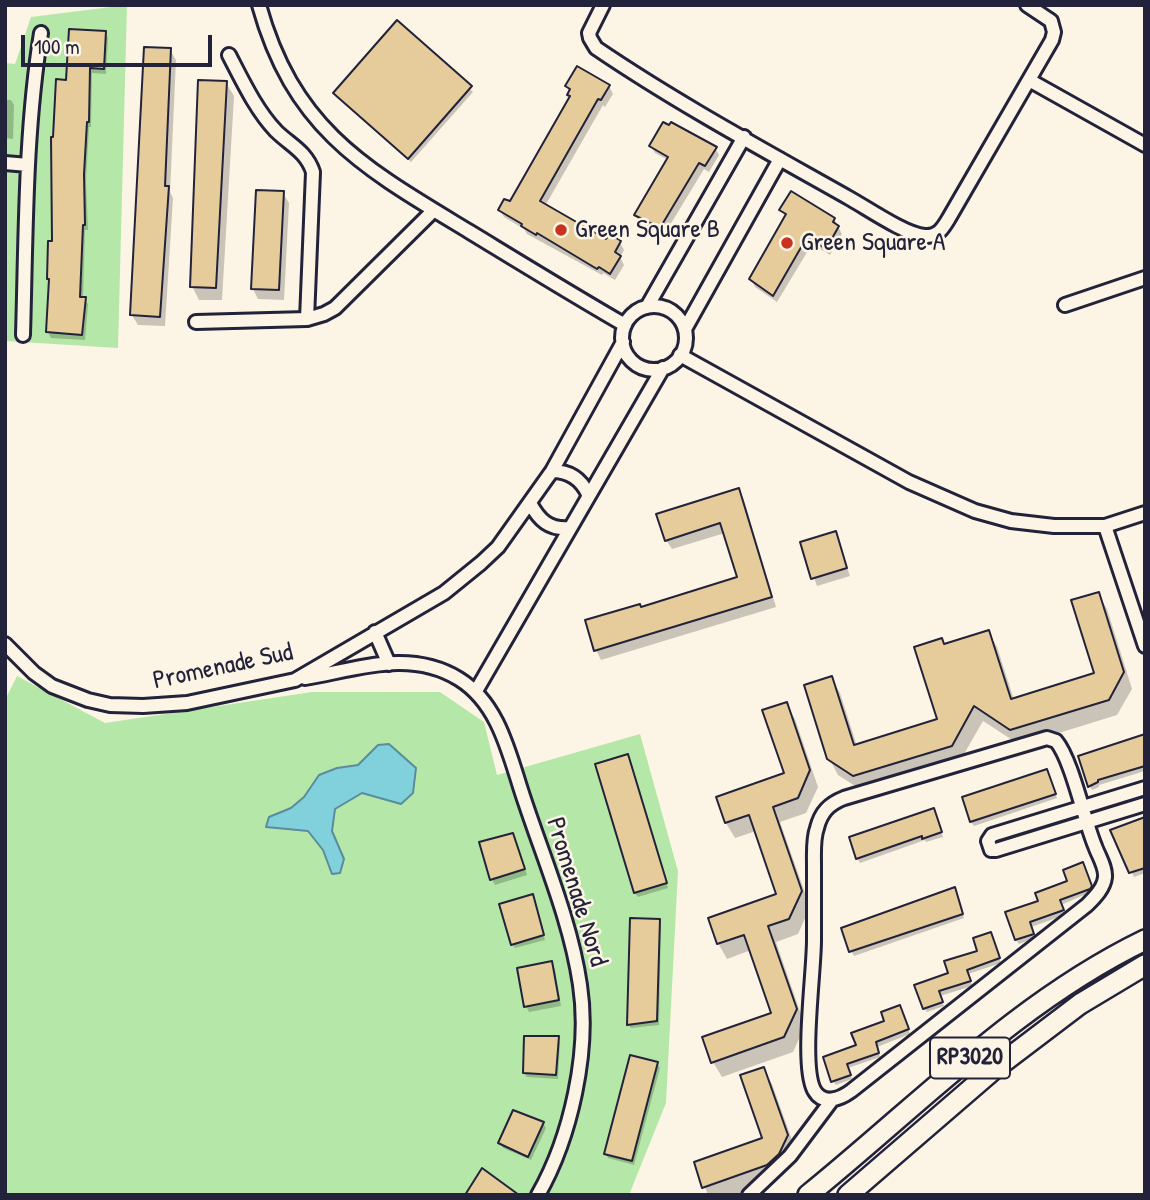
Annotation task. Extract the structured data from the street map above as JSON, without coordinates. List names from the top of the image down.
{
  "streets": {
    "highway": ["RP3020"],
    "street": ["Promenade Sud", "Promenade Nord"]
  },
  "places": ["Green Square B", "Green Square A"],
  "scale_bar": "100 m"
}
